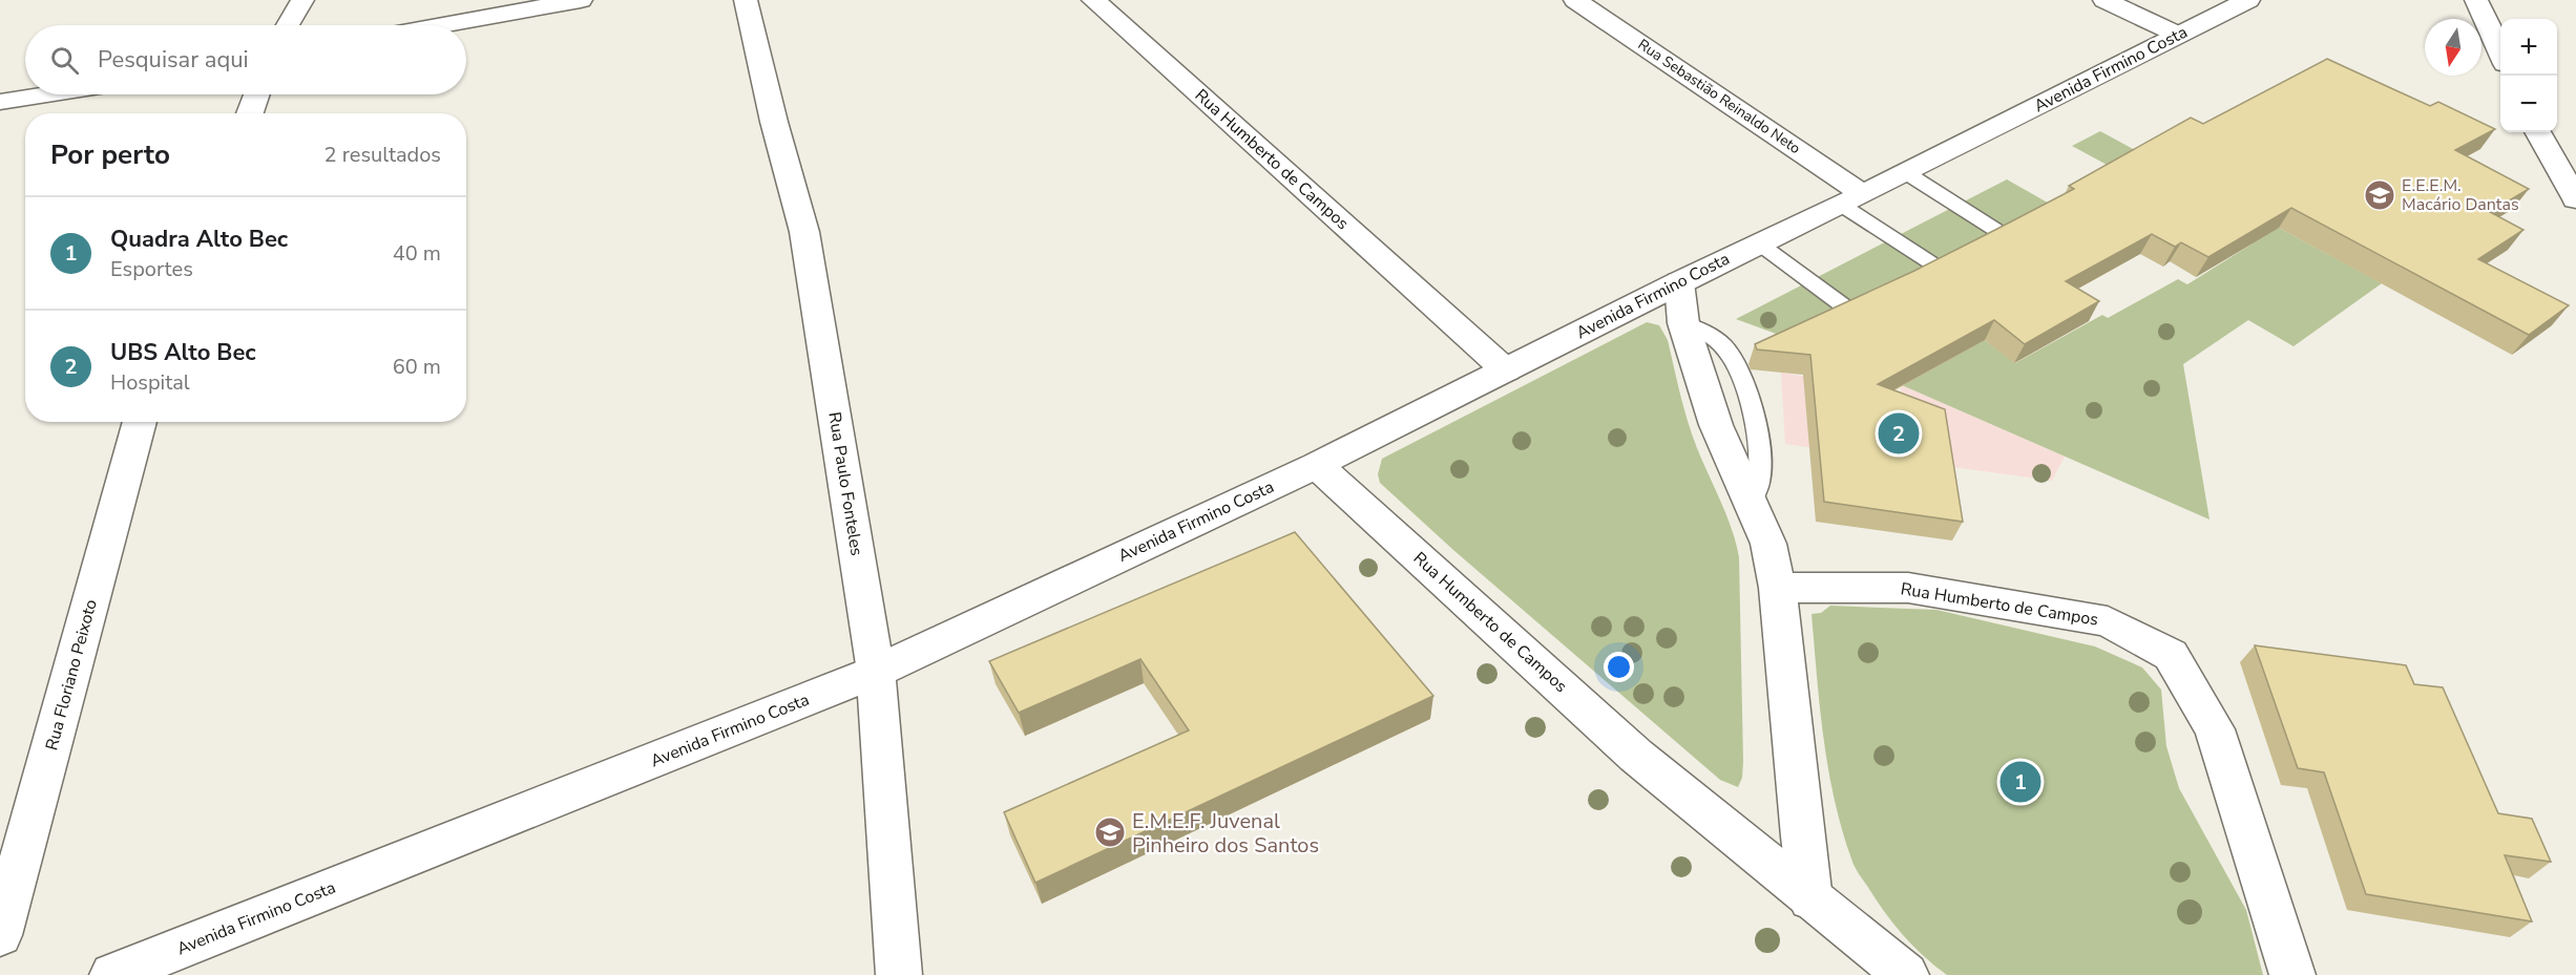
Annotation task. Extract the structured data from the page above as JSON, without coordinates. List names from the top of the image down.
{
  "streets": {
    "street": [
      "Avenida Firmino Costa",
      "Rua Sebastião Reinaldo Neto",
      "Rua Humberto de Campos",
      "Rua Paulo Fonteles",
      "Rua Floriano Peixoto"
    ]
  },
  "crossings": [
    ["Avenida Firmino Costa", "Rua Sebastião Reinaldo Neto"],
    ["Avenida Firmino Costa", "Rua Humberto de Campos"],
    ["Avenida Firmino Costa", "Rua Paulo Fonteles"]
  ],
  "places": {
    "school or university": ["E.E.E.M. Macário Dantas", "E.M.E.F. Juvenal Pinheiro dos Santos"]
  },
  "north": "bottom",
  "page": {
    "map_buttons": ["+", "−"],
    "search": "Pesquisar aqui",
    "heading": ["Por perto", "2 resultados"],
    "list": [
      {
        "mark": "1",
        "name": "Quadra Alto Bec",
        "note": "Esportes",
        "value": "40 m"
      },
      {
        "mark": "2",
        "name": "UBS Alto Bec",
        "note": "Hospital",
        "value": "60 m"
      }
    ],
    "pins": ["2", "1"]
  }
}
